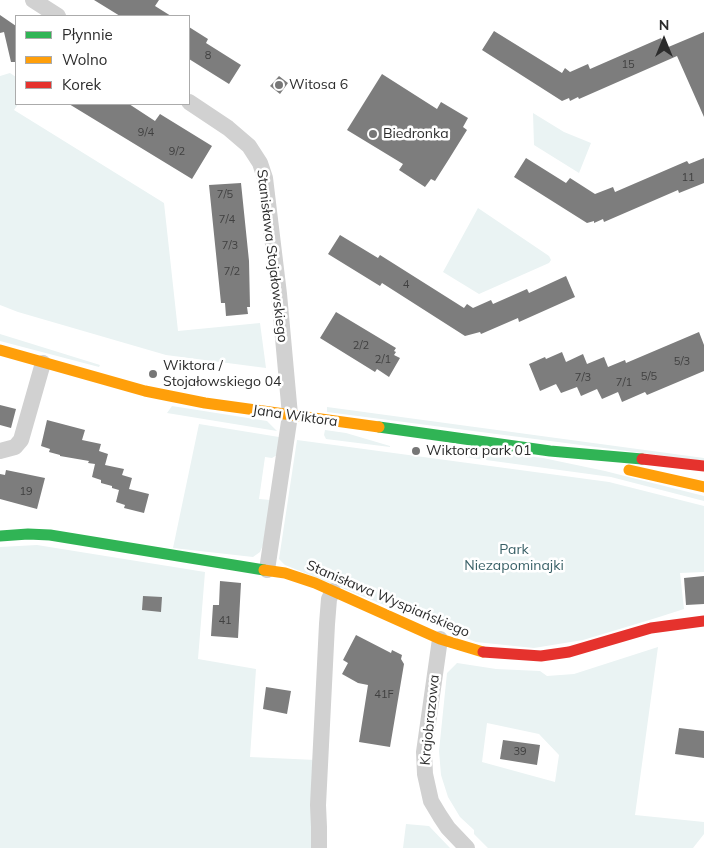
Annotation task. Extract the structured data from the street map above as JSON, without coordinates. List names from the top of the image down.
{
  "streets": {
    "street": [
      "Stanisława Stojałowskiego",
      "Jana Wiktora",
      "Stanisława Wyspiańskiego",
      "Krajobrazowa"
    ]
  },
  "crossings": [
    ["Stanisława Stojałowskiego", "Jana Wiktora"],
    ["Stanisława Stojałowskiego", "Stanisława Wyspiańskiego"],
    ["Stanisława Wyspiańskiego", "Krajobrazowa"]
  ],
  "parks": ["Park Niezapominajki"],
  "places": [
    "Witosa 6",
    "Biedronka",
    "Wiktora / Stojałowskiego 04",
    "Wiktora park 01"
  ],
  "house_numbers": [
    "8",
    "15",
    "9/4",
    "9/2",
    "11",
    "7/5",
    "7/4",
    "7/3",
    "7/2",
    "4",
    "2/2",
    "2/1",
    "5/3",
    "5/5",
    "7/3",
    "7/1",
    "19",
    "41",
    "41F",
    "39"
  ],
  "legend": ["Płynnie", "Wolno", "Korek"],
  "north": "top"
}
